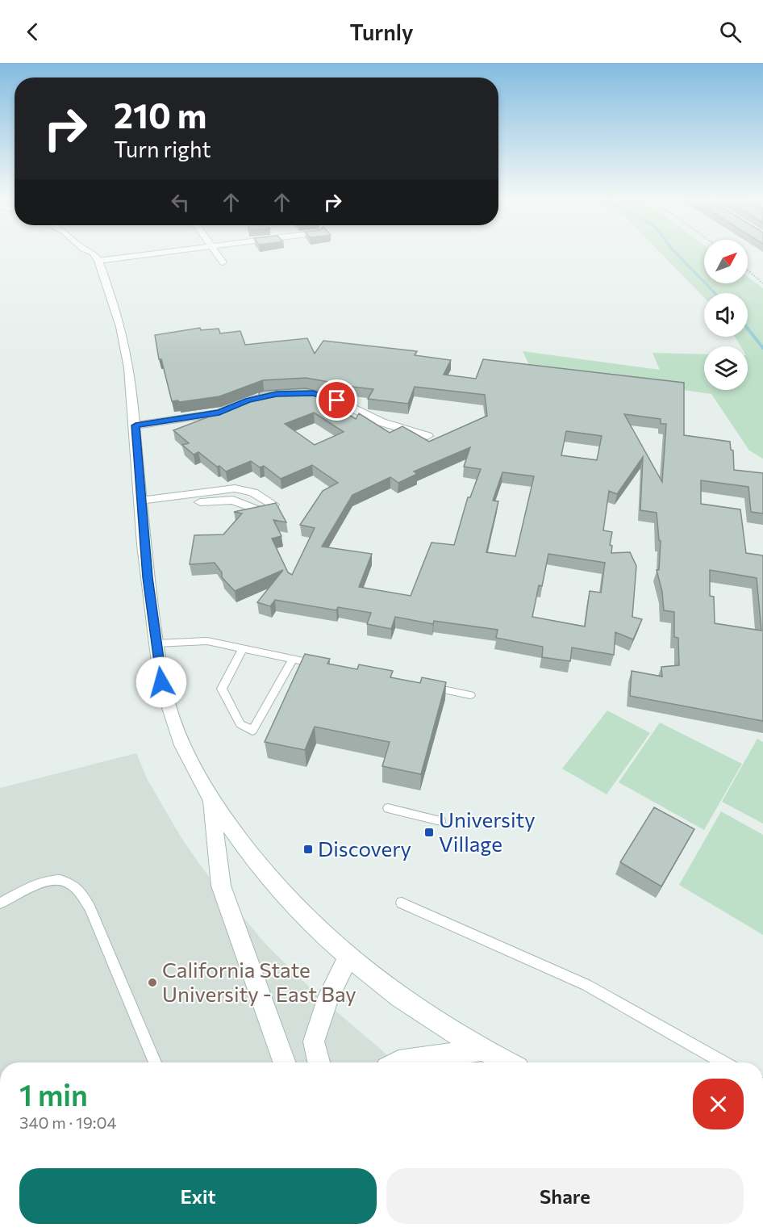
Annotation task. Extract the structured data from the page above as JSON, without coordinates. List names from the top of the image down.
{
  "places": {
    "transit": ["University Village", "Discovery"],
    "other": ["California State University - East Bay"]
  },
  "north": "top right",
  "page": {
    "header": "Turnly",
    "turn": ["210 m", "Turn right"],
    "heading": ["1 min", "340 m · 19:04"],
    "buttons": ["Exit", "Share"]
  }
}
